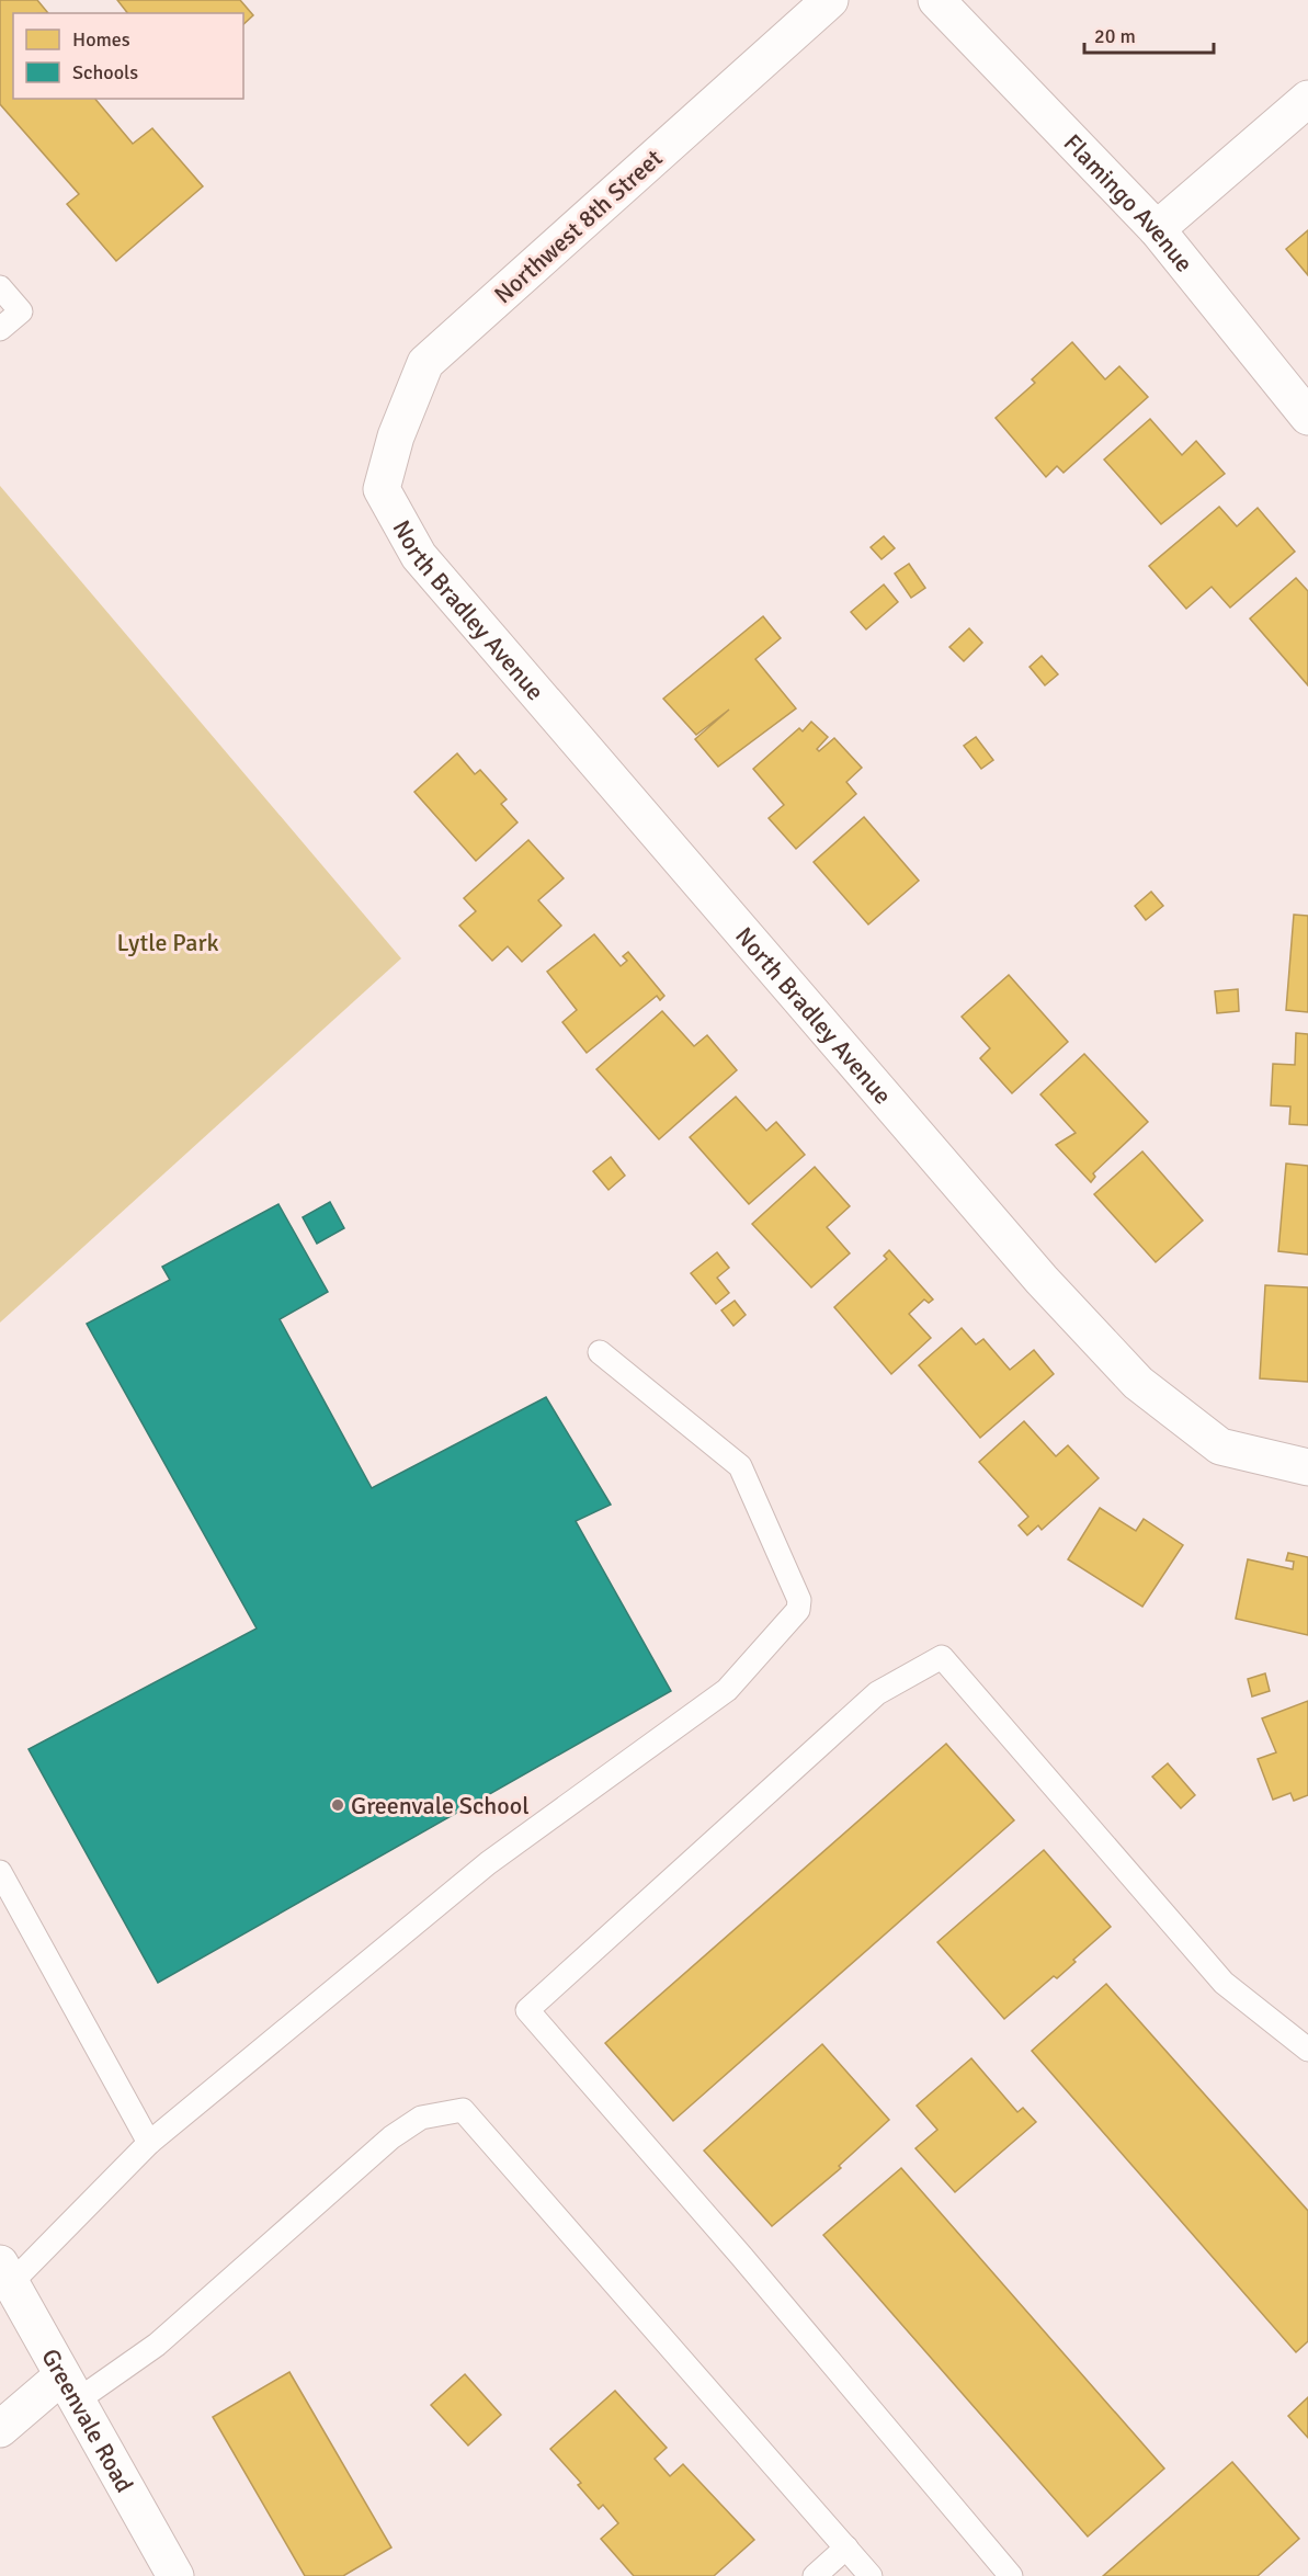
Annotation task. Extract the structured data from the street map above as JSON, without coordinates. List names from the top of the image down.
{
  "streets": {
    "street": [
      "Flamingo Avenue",
      "Northwest 8th Street",
      "North Bradley Avenue",
      "Greenvale Road"
    ]
  },
  "crossings": [
    ["Northwest 8th Street", "North Bradley Avenue"]
  ],
  "parks": ["Lytle Park"],
  "places": ["Greenvale School"],
  "legend": ["Homes", "Schools"],
  "scale_bar": "20 m"
}
